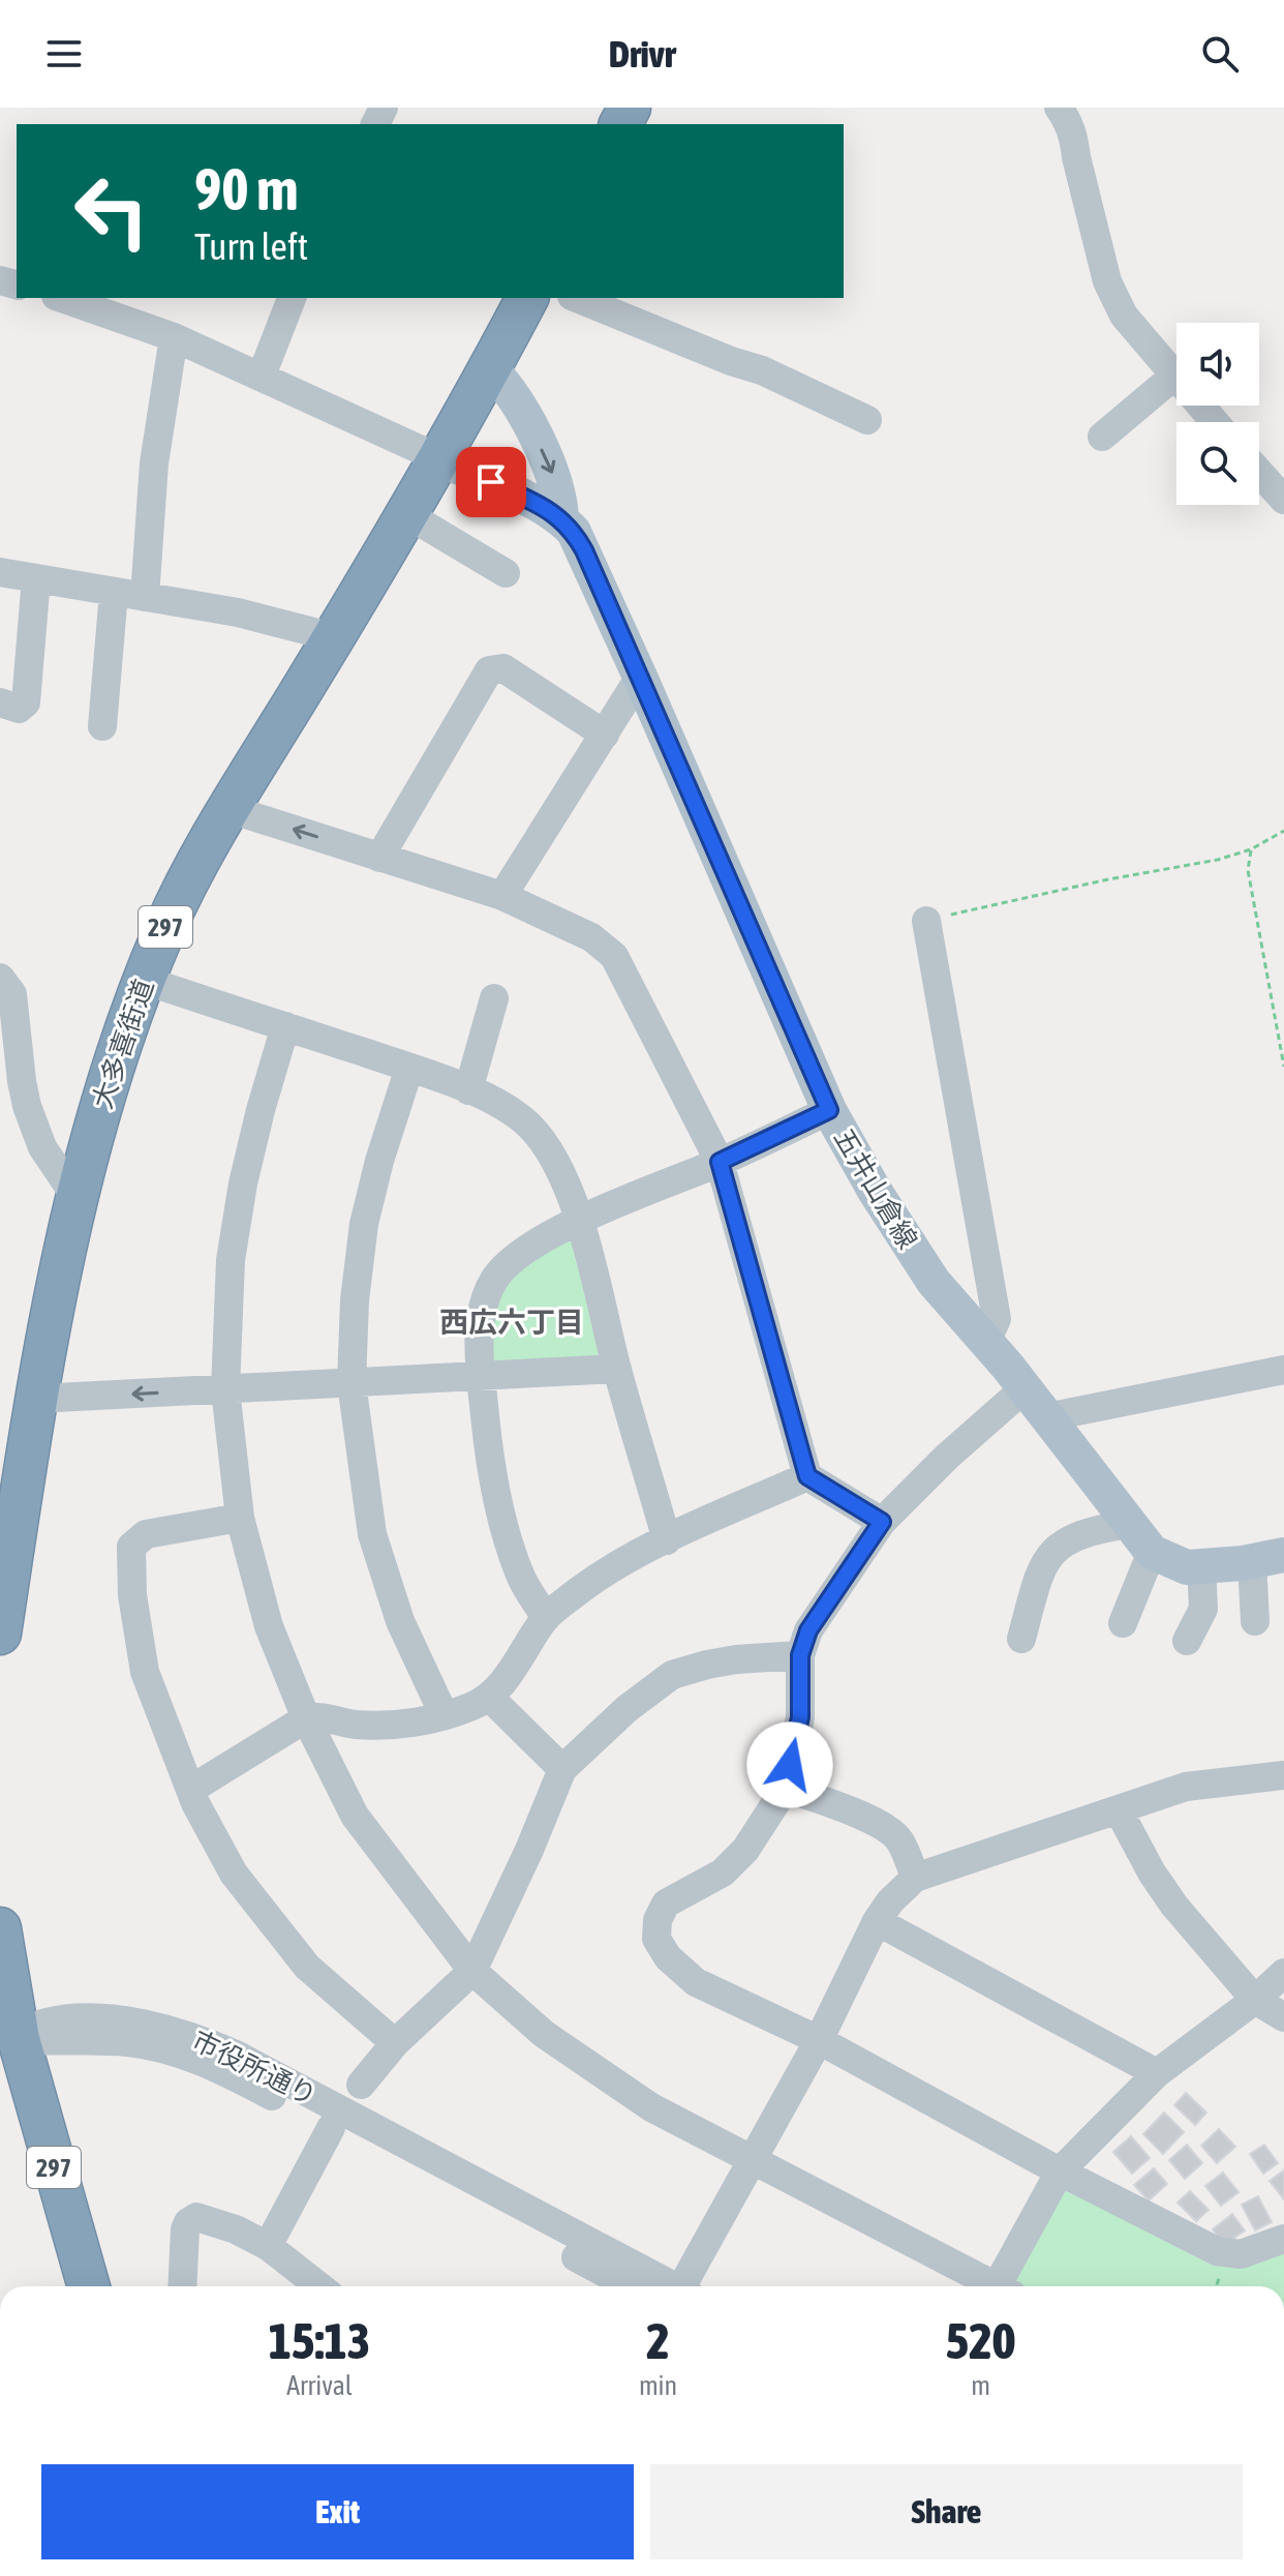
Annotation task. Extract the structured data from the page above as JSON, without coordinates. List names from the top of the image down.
{
  "streets": {
    "highway": ["297", "大多喜街道"],
    "main road": ["五井山倉線"],
    "street": ["市役所通り"]
  },
  "crossings": [
    ["297", "市役所通り"],
    ["大多喜街道", "五井山倉線"]
  ],
  "districts": ["西広六丁目"],
  "page": {
    "header": "Drivr",
    "turn": ["90 m", "Turn left"],
    "eta": [
      "15:13",
      "Arrival",
      "2",
      "min",
      "520",
      "m"
    ],
    "buttons": ["Exit", "Share"]
  }
}
